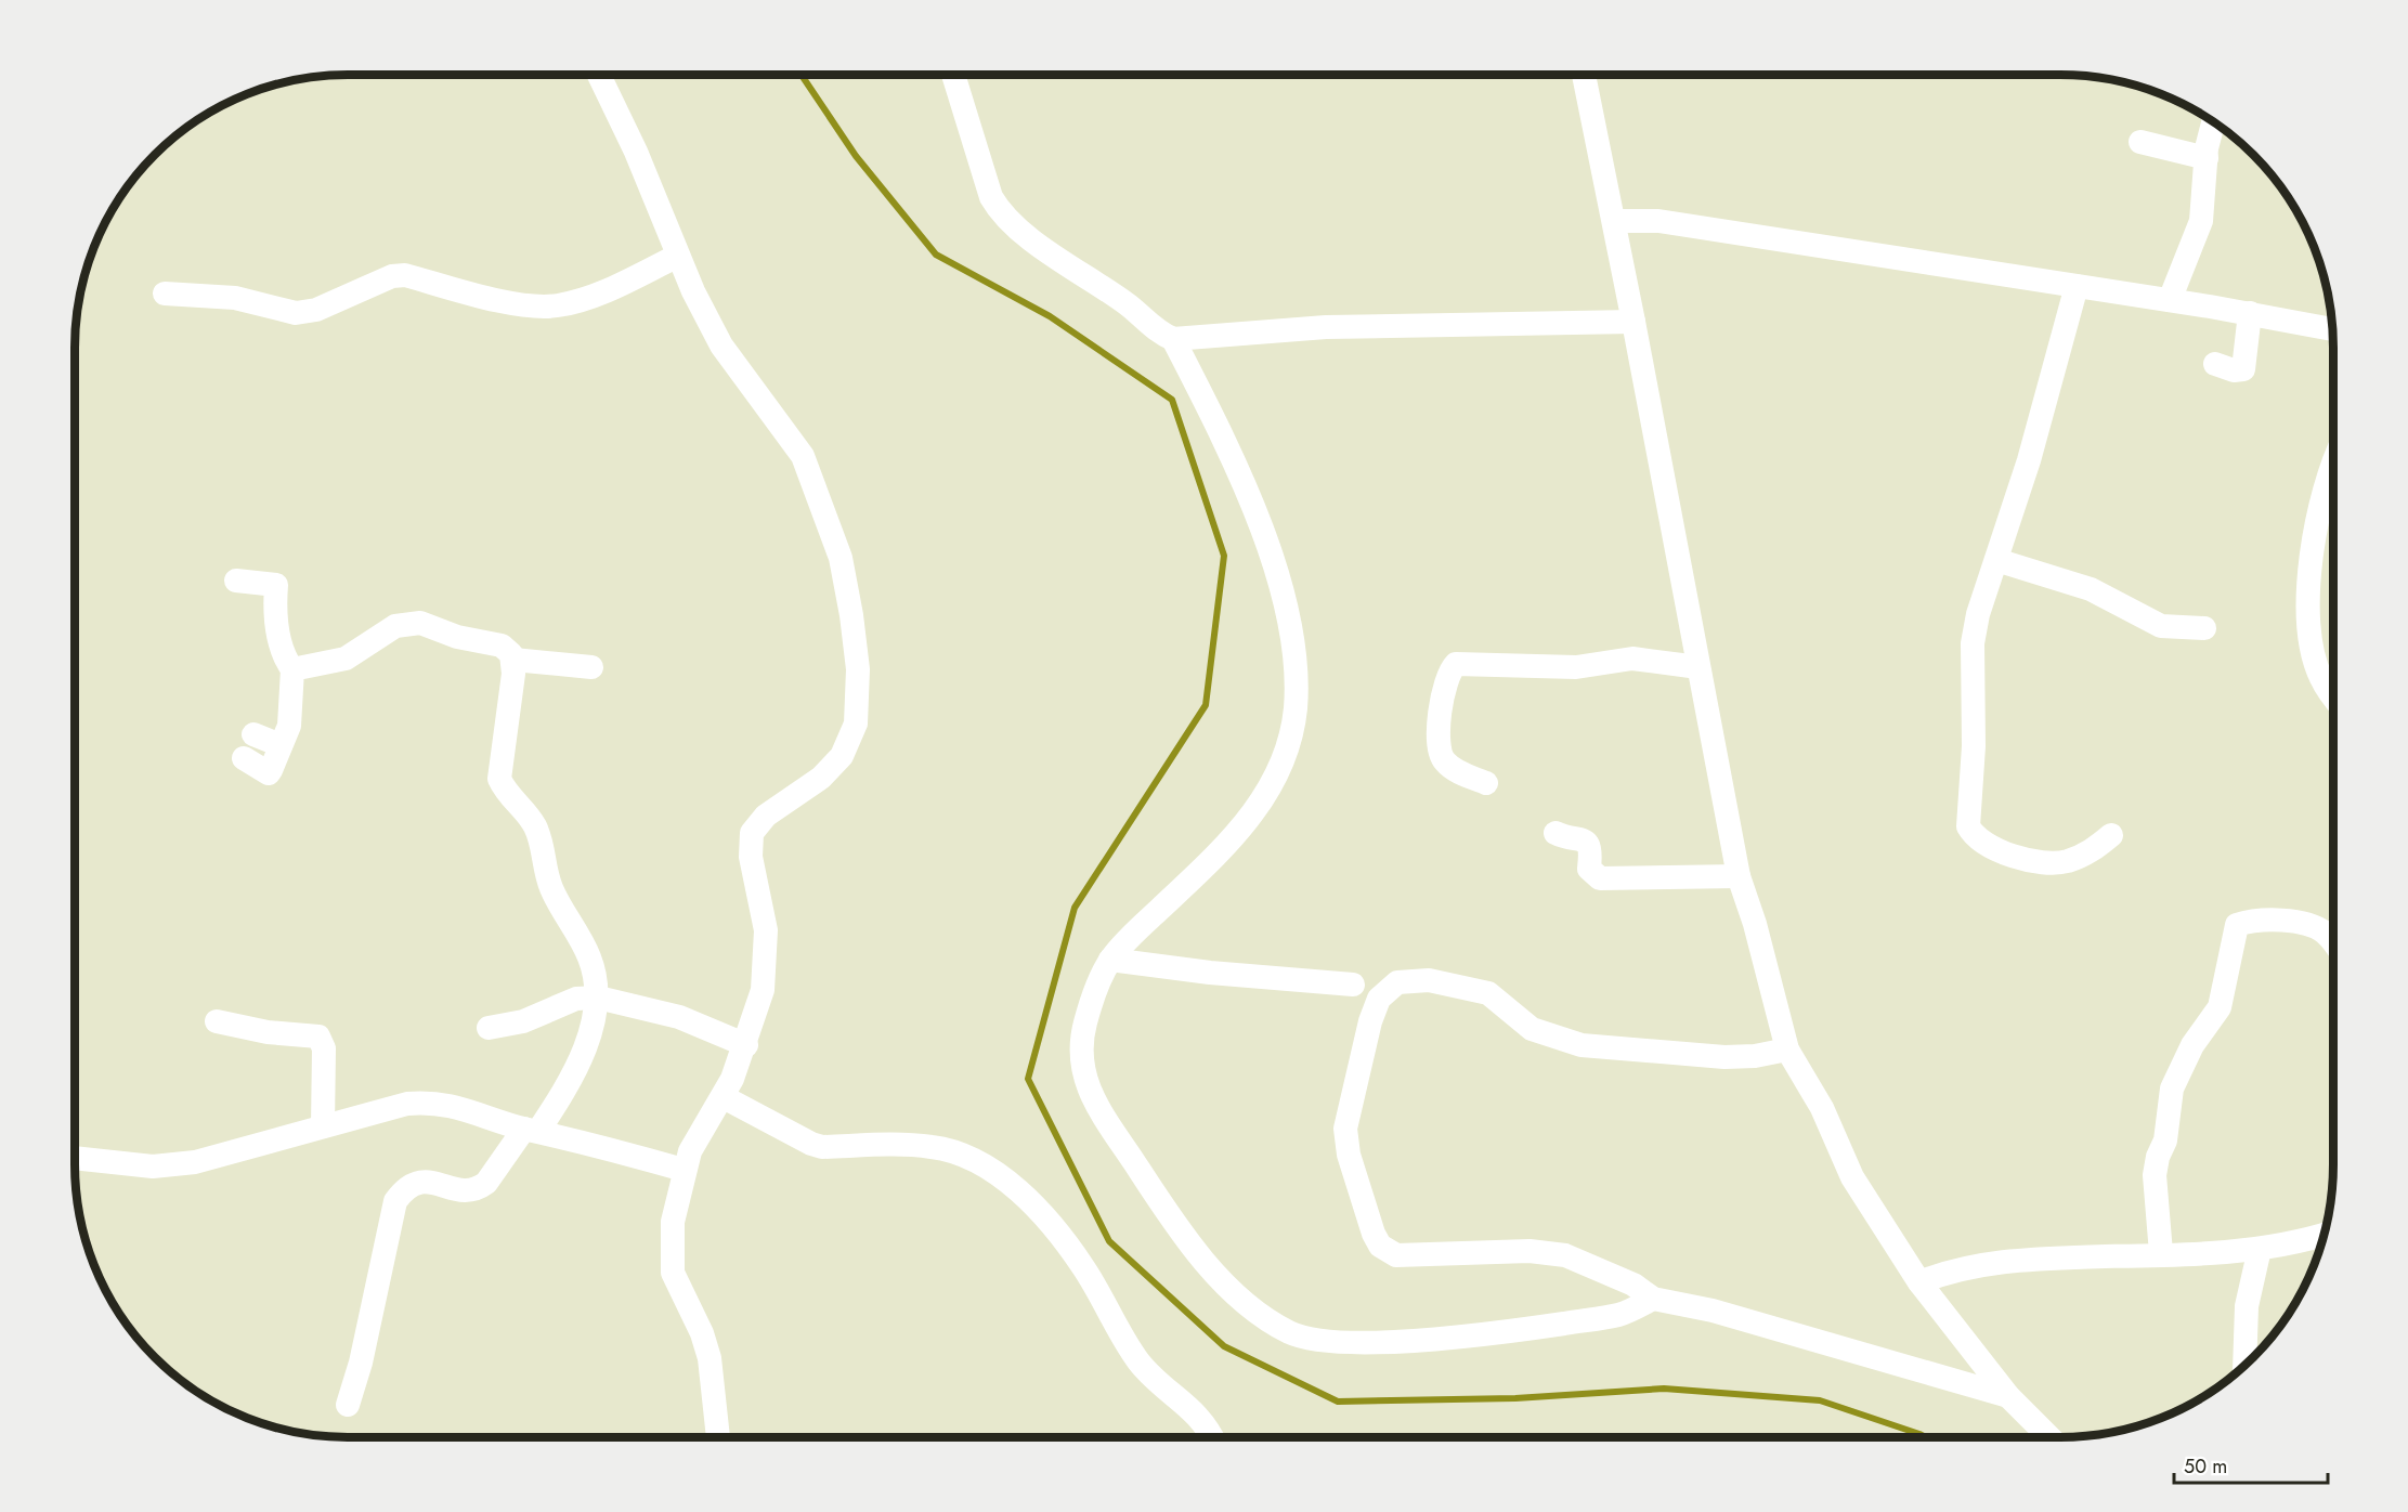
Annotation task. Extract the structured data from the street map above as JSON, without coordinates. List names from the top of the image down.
{
  "scale_bar": "50 m"
}
